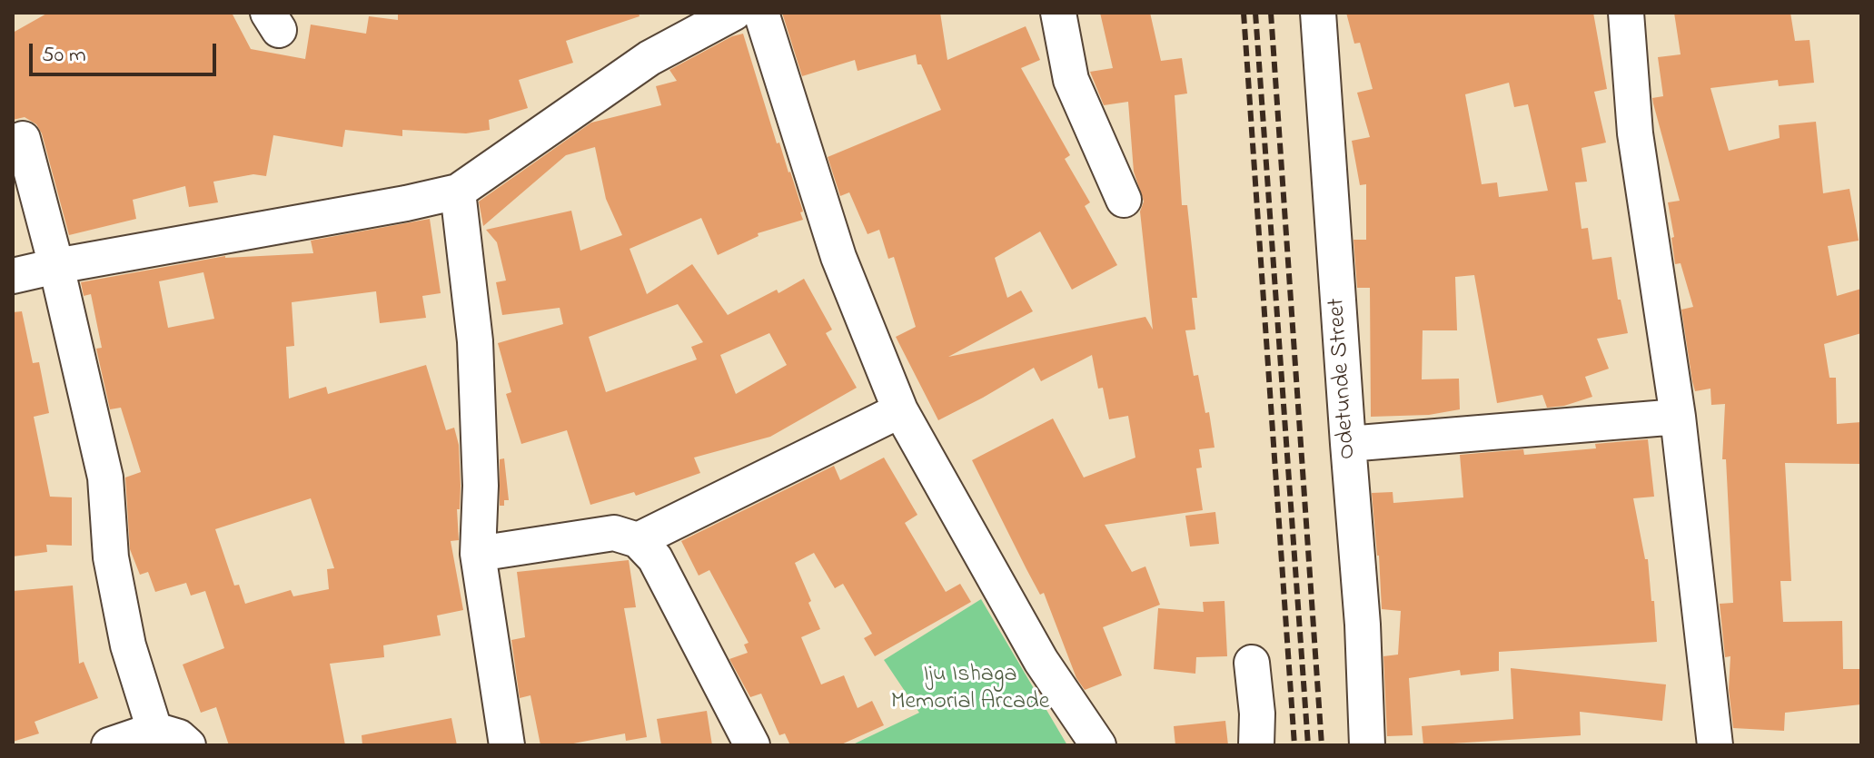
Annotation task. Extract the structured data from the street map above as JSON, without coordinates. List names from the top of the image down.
{
  "streets": {
    "street": ["Odetunde Street"]
  },
  "parks": ["Iju Ishaga Memorial Arcade"],
  "scale_bar": "50 m"
}
